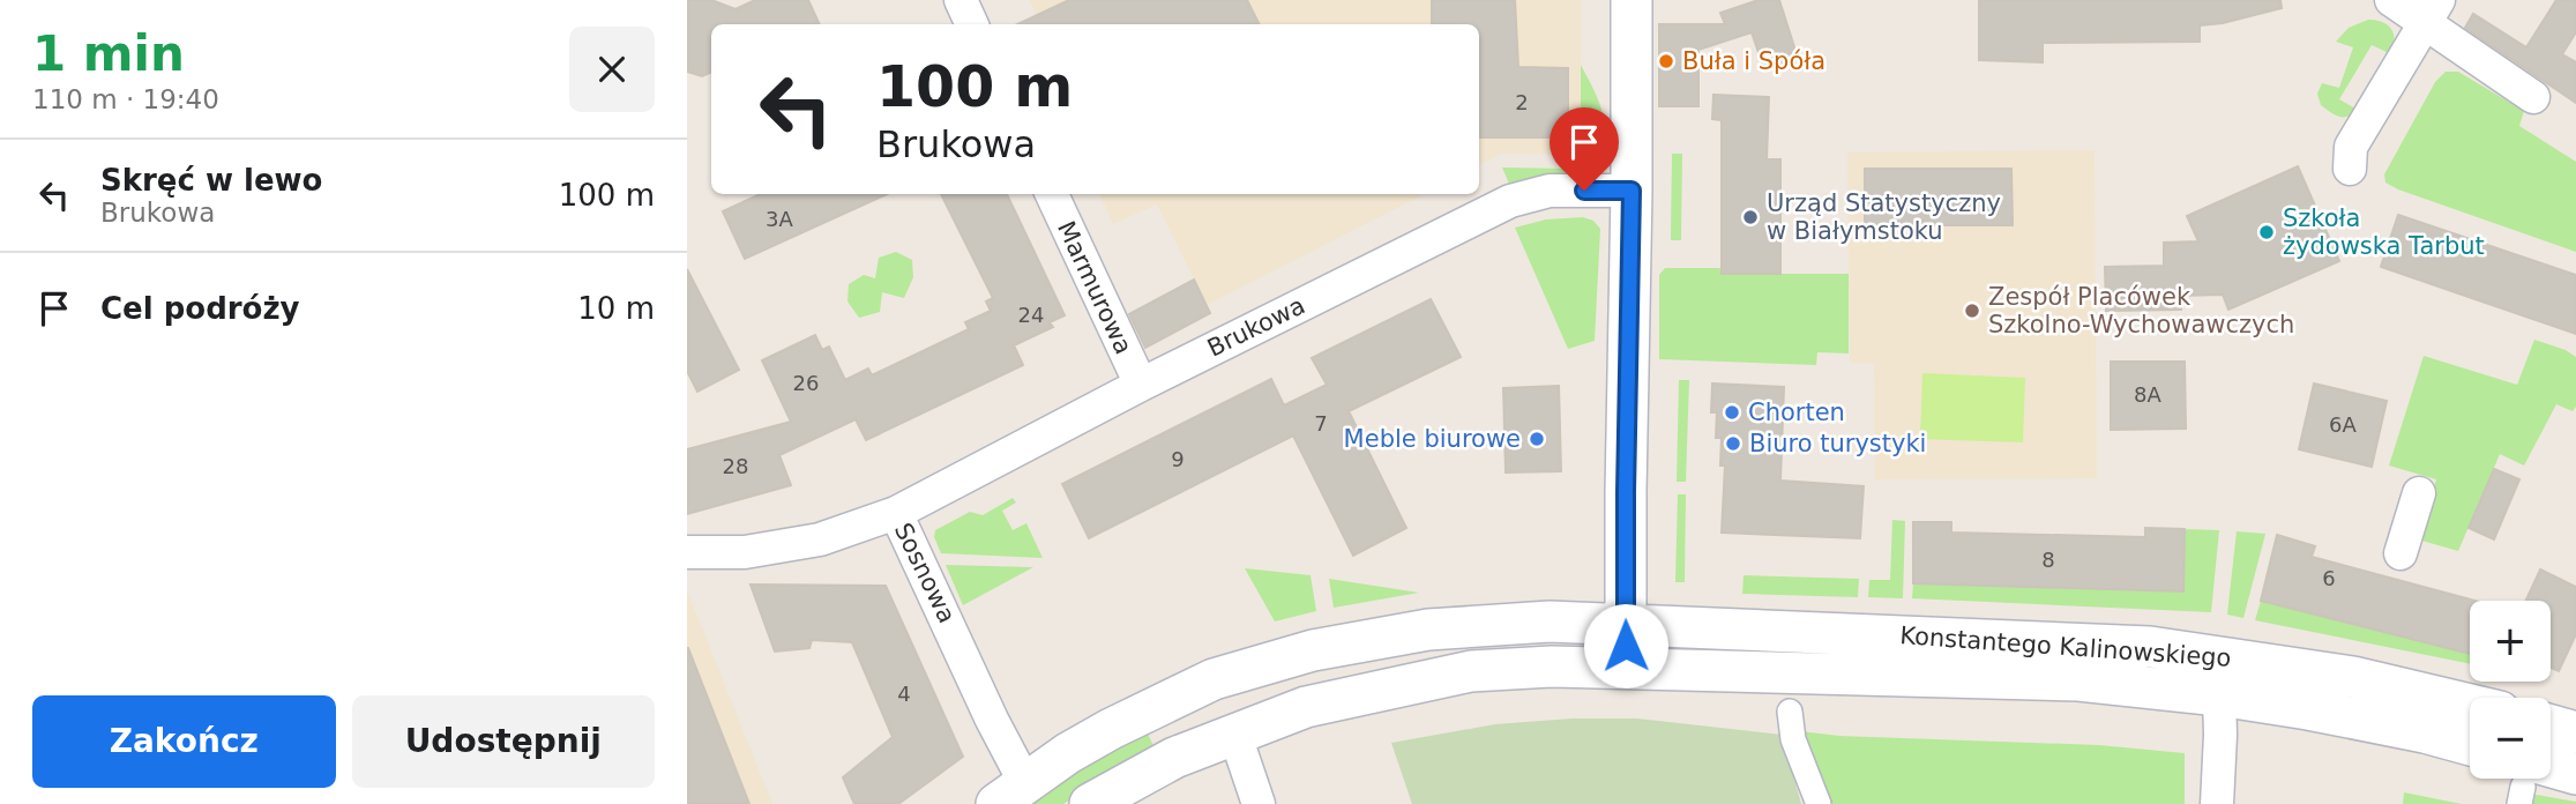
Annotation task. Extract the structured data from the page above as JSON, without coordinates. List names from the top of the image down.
{
  "streets": {
    "street": [
      "Marmurowa",
      "Brukowa",
      "Sosnowa",
      "Konstantego Kalinowskiego"
    ]
  },
  "crossings": [
    ["Marmurowa", "Brukowa"],
    ["Brukowa", "Sosnowa"],
    ["Sosnowa", "Konstantego Kalinowskiego"]
  ],
  "places": [
    "Buła i Spóła",
    "Urząd Statystyczny w Białymstoku",
    "Szkoła żydowska Tarbut",
    "Zespół Placówek Szkolno-Wychowawczych",
    "Chorten",
    "Meble biurowe",
    "Biuro turystyki"
  ],
  "house_numbers": [
    "2",
    "3A",
    "24",
    "26",
    "8A",
    "7",
    "6A",
    "9",
    "28",
    "8",
    "6",
    "4"
  ],
  "page": {
    "heading": ["1 min", "110 m · 19:40"],
    "turn": ["100 m", "Brukowa"],
    "list": [
      {
        "name": "Skręć w lewo",
        "note": "Brukowa",
        "value": "100 m"
      },
      {
        "name": "Cel podróży",
        "value": "10 m"
      }
    ],
    "map_buttons": ["+", "−"],
    "buttons": ["Zakończ", "Udostępnij"]
  }
}
